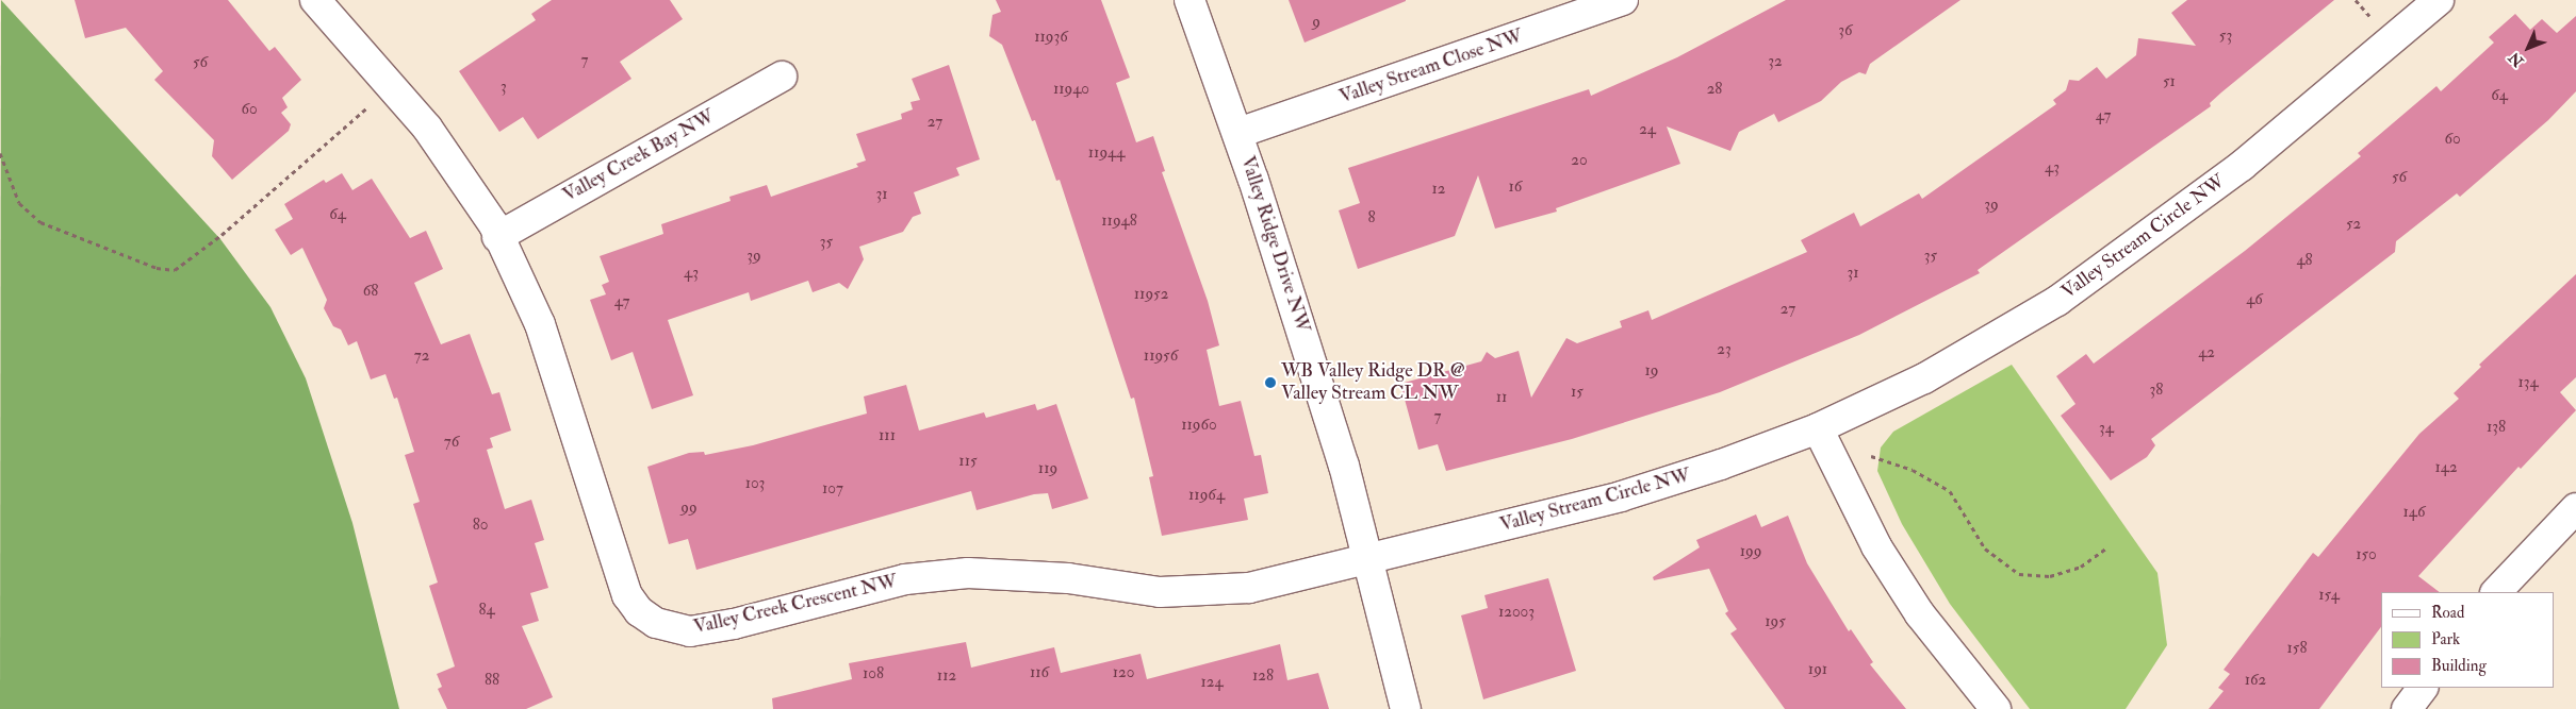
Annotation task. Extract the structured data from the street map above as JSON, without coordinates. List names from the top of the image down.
{
  "streets": {
    "street": [
      "Valley Stream Close NW",
      "Valley Creek Bay NW",
      "Valley Stream Circle NW",
      "Valley Ridge Drive NW",
      "Valley Creek Crescent NW"
    ]
  },
  "crossings": [
    ["Valley Stream Close NW", "Valley Ridge Drive NW"],
    ["Valley Creek Bay NW", "Valley Creek Crescent NW"],
    ["Valley Stream Circle NW", "Valley Ridge Drive NW"],
    ["Valley Stream Circle NW", "Valley Creek Crescent NW"],
    ["Valley Ridge Drive NW", "Valley Creek Crescent NW"]
  ],
  "places": ["WB Valley Ridge DR @ Valley Stream CL NW"],
  "house_numbers": [
    "9",
    "36",
    "53",
    "11936",
    "7",
    "32",
    "56",
    "51",
    "3",
    "11940",
    "28",
    "64",
    "60",
    "47",
    "27",
    "24",
    "60",
    "11944",
    "20",
    "43",
    "56",
    "16",
    "12",
    "31",
    "39",
    "64",
    "8",
    "11948",
    "52",
    "35",
    "39",
    "35",
    "48",
    "43",
    "31",
    "68",
    "11952",
    "46",
    "47",
    "27",
    "23",
    "42",
    "72",
    "11956",
    "19",
    "134",
    "38",
    "15",
    "11",
    "7",
    "11960",
    "138",
    "34",
    "111",
    "76",
    "115",
    "142",
    "119",
    "103",
    "107",
    "11964",
    "99",
    "146",
    "80",
    "199",
    "150",
    "154",
    "84",
    "12003",
    "195",
    "158",
    "191",
    "116",
    "120",
    "108",
    "112",
    "128",
    "88",
    "162",
    "124"
  ],
  "legend": ["Road", "Park", "Building"],
  "north": "bottom left"
}
